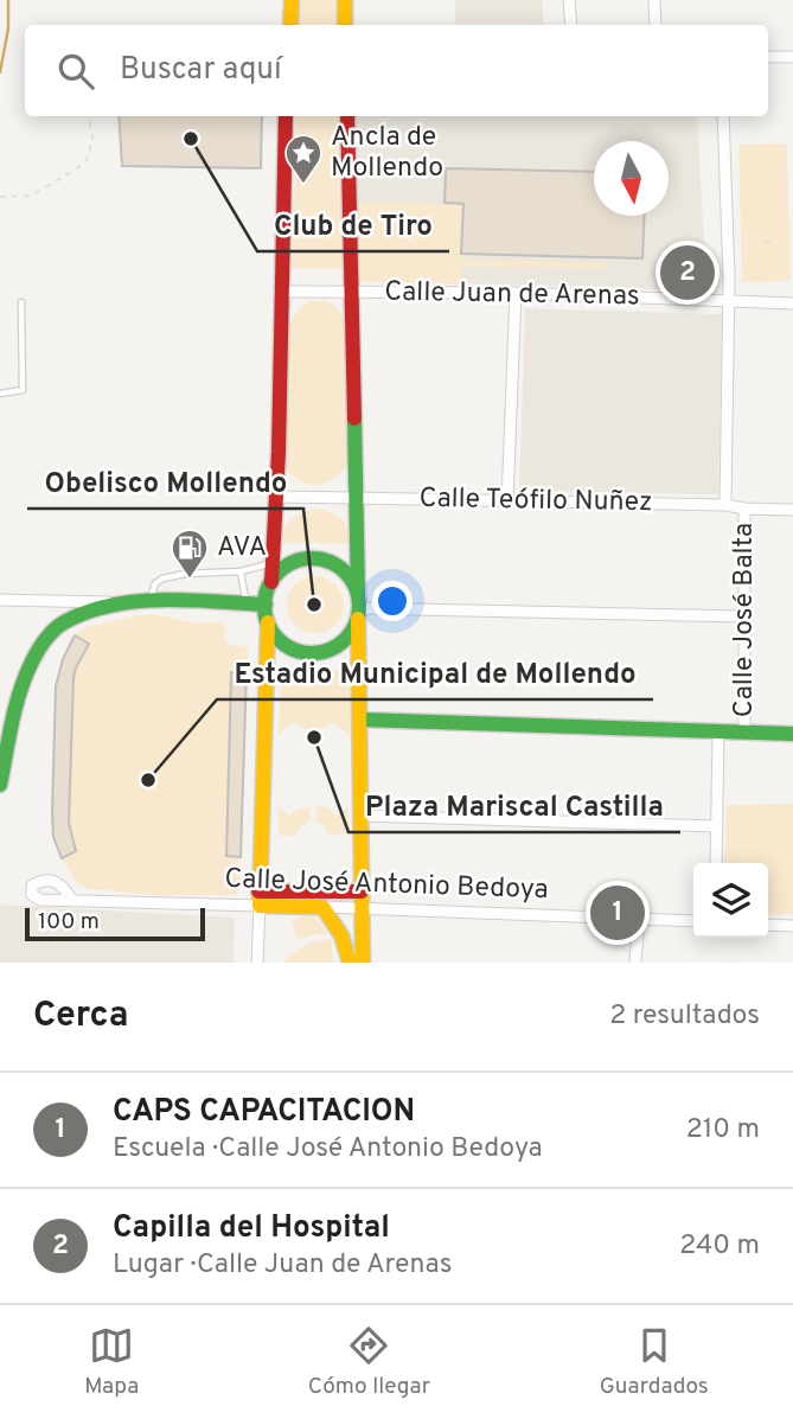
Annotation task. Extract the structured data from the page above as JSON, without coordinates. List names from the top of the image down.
{
  "streets": {
    "main road": ["Calle José Antonio Bedoya"],
    "street": ["Calle Juan de Arenas", "Calle Teófilo Nuñez", "Calle José Balta"]
  },
  "crossings": [
    ["Calle Juan de Arenas", "Calle José Balta"],
    ["Calle Teófilo Nuñez", "Calle José Balta"]
  ],
  "places": {
    "other": [
      "Club de Tiro",
      "Obelisco Mollendo",
      "Plaza Mariscal Castilla",
      "Estadio Municipal de Mollendo"
    ],
    "place": ["Ancla de Mollendo"],
    "fuel station": ["AVA"]
  },
  "scale_bar": "100 m",
  "north": "bottom",
  "page": {
    "search": "Buscar aquí",
    "pins": ["2", "1"],
    "scale": "100 m",
    "heading": ["Cerca", "2 resultados"],
    "list": [
      {
        "mark": "1",
        "name": "CAPS CAPACITACION",
        "note": "Escuela · Calle José Antonio Bedoya",
        "value": "210 m"
      },
      {
        "mark": "2",
        "name": "Capilla del Hospital",
        "note": "Lugar · Calle Juan de Arenas",
        "value": "240 m"
      }
    ],
    "nav": ["Mapa", "Cómo llegar", "Guardados"]
  }
}
